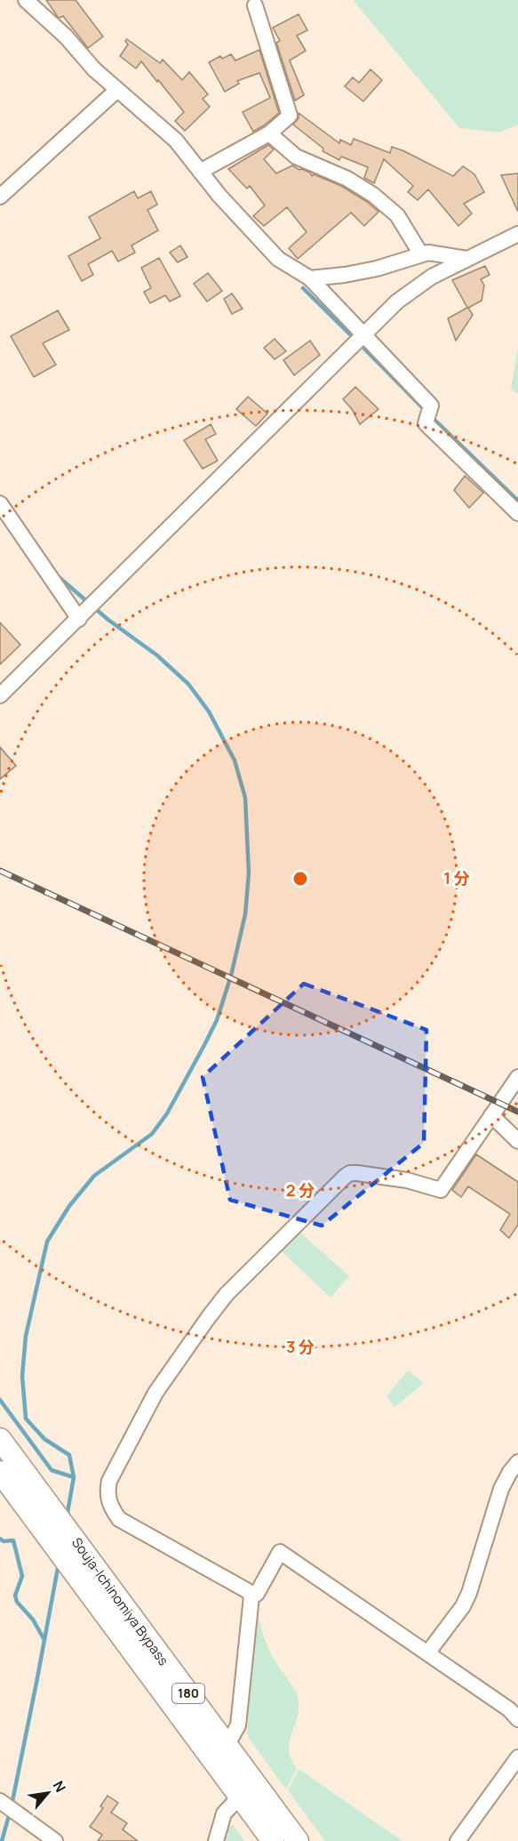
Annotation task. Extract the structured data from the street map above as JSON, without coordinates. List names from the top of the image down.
{
  "streets": {
    "highway": ["Souja-Ichinomiya Bypass", "180"]
  },
  "north": "top right",
  "rings": ["1 分", "2 分", "3 分"]
}
